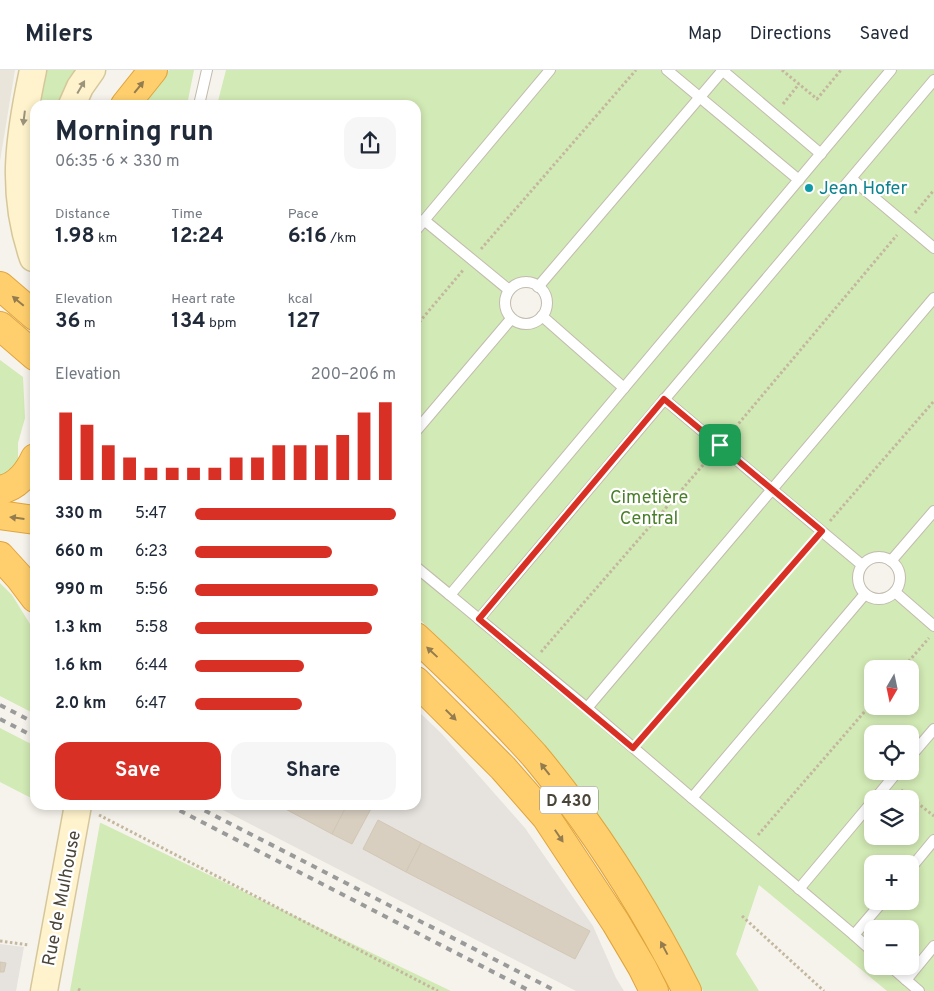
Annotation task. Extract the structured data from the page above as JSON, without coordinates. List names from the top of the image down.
{
  "streets": {
    "highway": ["D 430"],
    "main road": ["Rue de Mulhouse"]
  },
  "parks": ["Cimetière Central"],
  "places": ["Jean Hofer"],
  "north": "bottom",
  "page": {
    "header": "Milers",
    "nav": ["Map", "Directions", "Saved"],
    "heading": ["Morning run", "06:35 · 6 × 330 m"],
    "stats": [
      ["Distance", "1.98 km"],
      ["Time", "12:24"],
      ["Pace", "6:16 /km"],
      ["Elevation", "36 m"],
      ["Heart rate", "134 bpm"],
      ["kcal", "127"]
    ],
    "chart": ["Elevation", "200–206 m"],
    "list": [
      {
        "name": "330 m",
        "note": "5:47"
      },
      {
        "name": "660 m",
        "note": "6:23"
      },
      {
        "name": "990 m",
        "note": "5:56"
      },
      {
        "name": "1.3 km",
        "note": "5:58"
      },
      {
        "name": "1.6 km",
        "note": "6:44"
      },
      {
        "name": "2.0 km",
        "note": "6:47"
      }
    ],
    "map_buttons": ["+", "−"],
    "buttons": ["Save", "Share"]
  }
}
